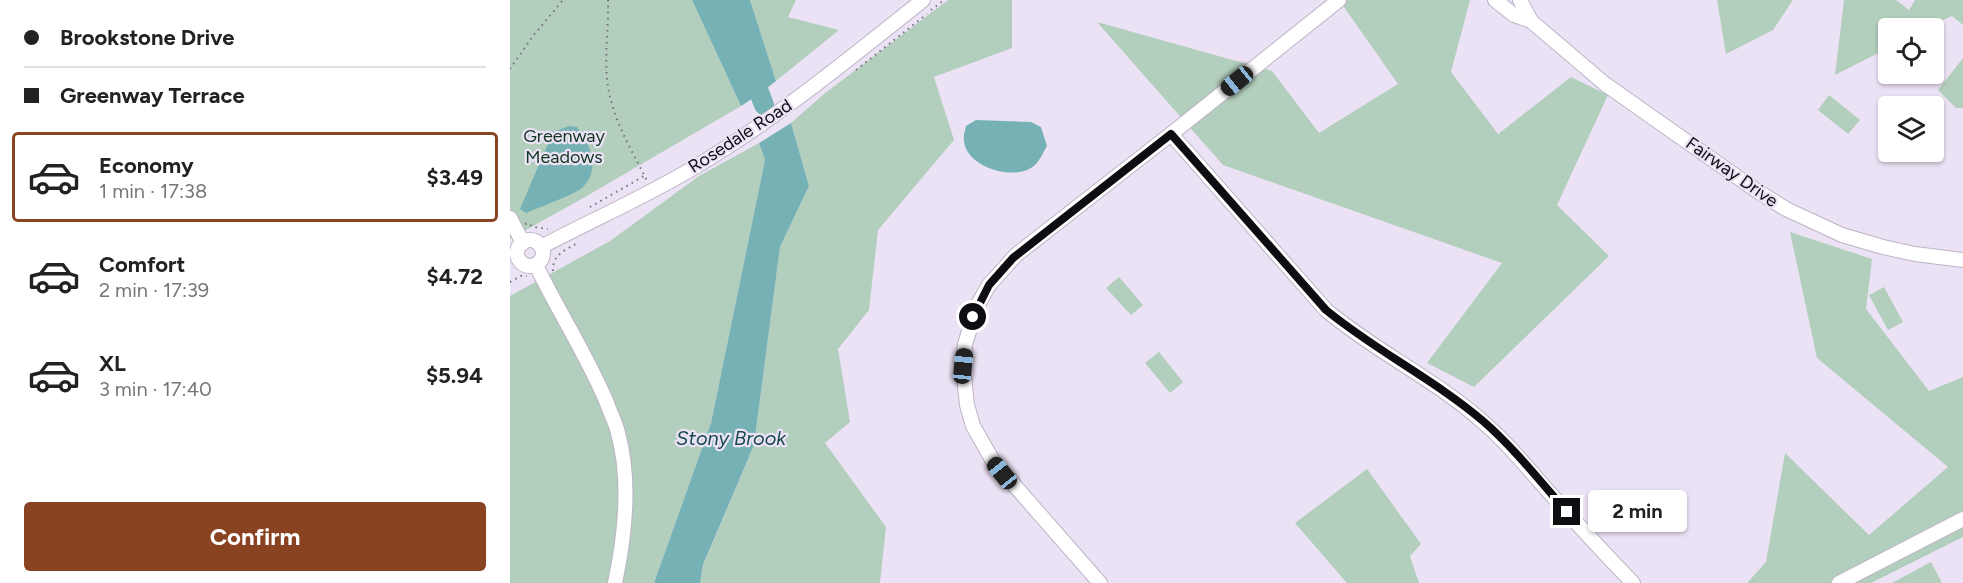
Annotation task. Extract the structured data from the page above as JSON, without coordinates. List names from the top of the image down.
{
  "streets": {
    "street": ["Rosedale Road", "Fairway Drive"]
  },
  "water": ["Stony Brook"],
  "parks": ["Greenway Meadows"],
  "page": {
    "banner": ["Brookstone Drive", "Greenway Terrace"],
    "list": [
      {
        "name": "Economy",
        "note": "1 min · 17:38",
        "value": "$3.49"
      },
      {
        "name": "Comfort",
        "note": "2 min · 17:39",
        "value": "$4.72"
      },
      {
        "name": "XL",
        "note": "3 min · 17:40",
        "value": "$5.94"
      }
    ],
    "buttons": "Confirm",
    "bubble": "2 min"
  }
}
